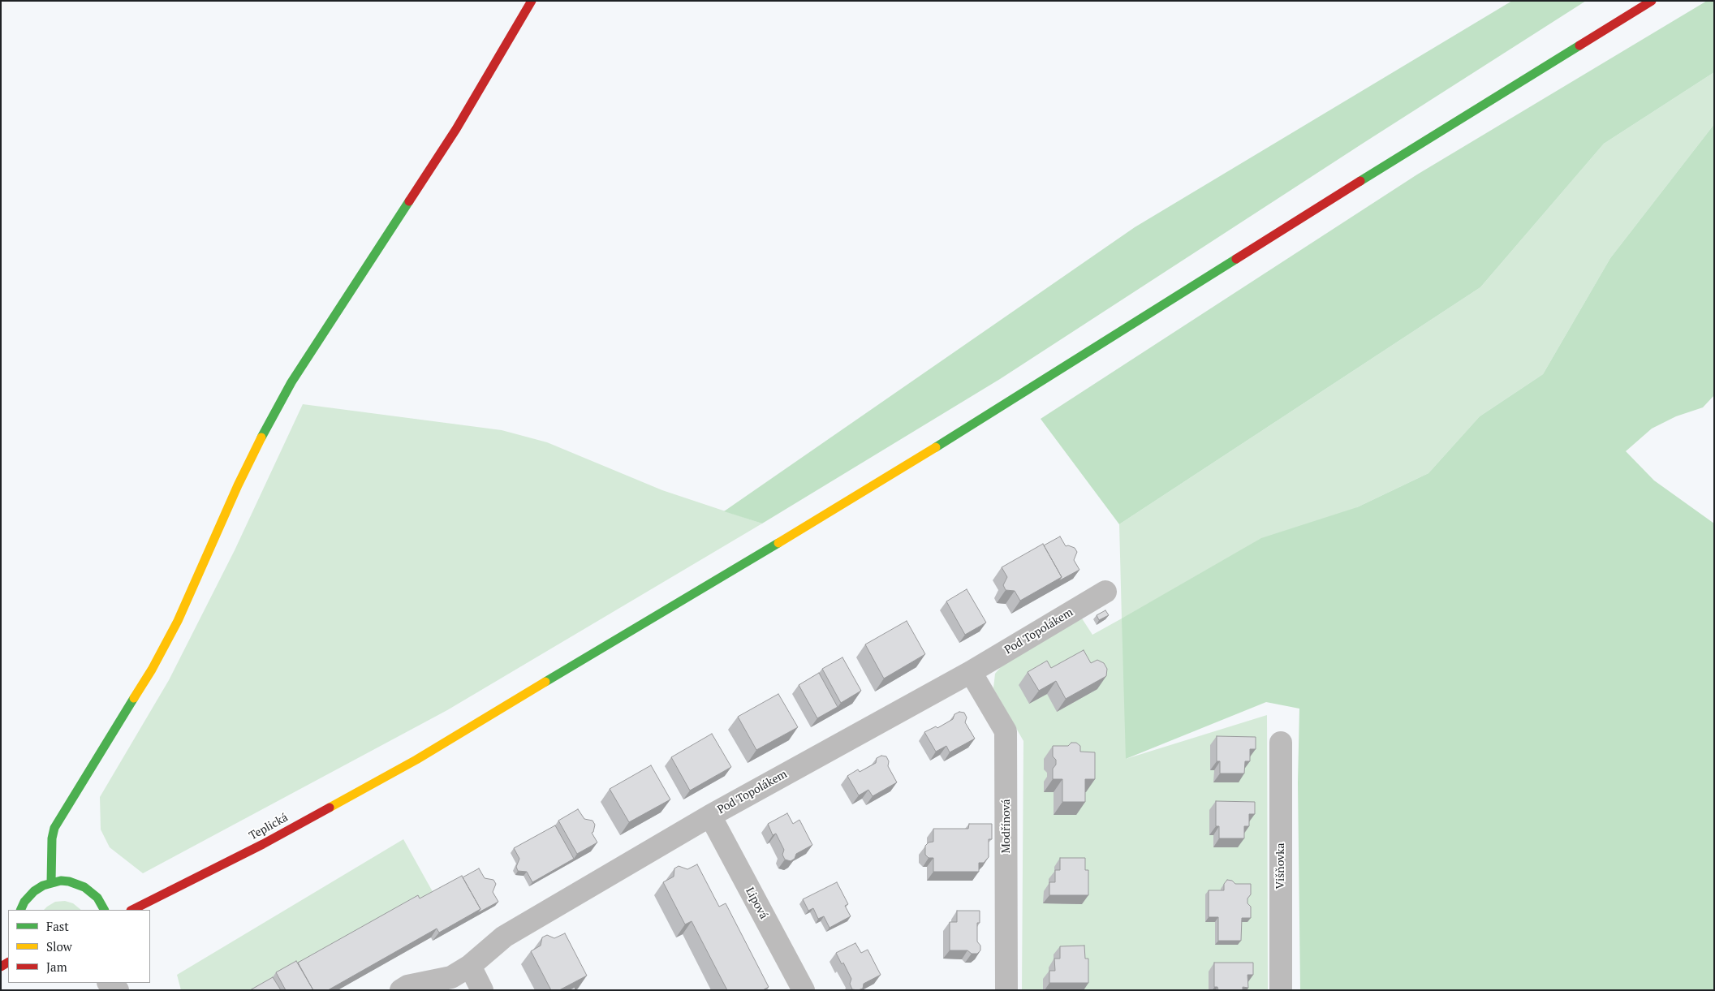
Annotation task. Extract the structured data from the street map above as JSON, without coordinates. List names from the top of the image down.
{
  "streets": {
    "main road": ["Teplická"],
    "street": [
      "Pod Topolákem",
      "Modřínová",
      "Višňovka",
      "Lipová"
    ]
  },
  "crossings": [
    ["Pod Topolákem", "Modřínová"],
    ["Pod Topolákem", "Lipová"]
  ],
  "legend": ["Fast", "Slow", "Jam"]
}
